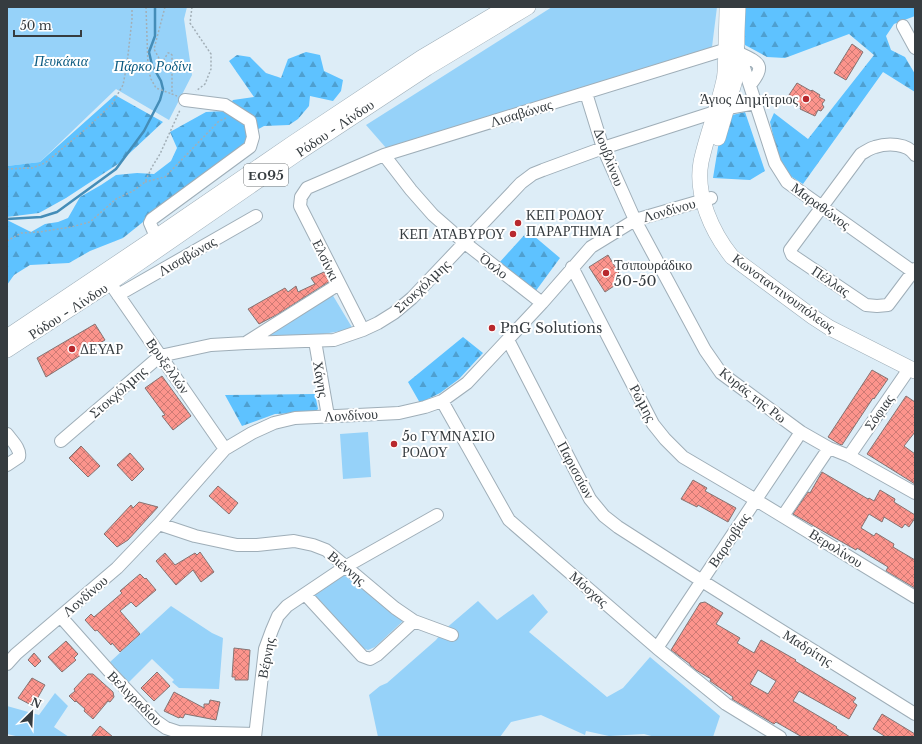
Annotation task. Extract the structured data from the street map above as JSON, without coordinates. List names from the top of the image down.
{
  "streets": {
    "main road": ["Ρόδου - Λίνδου", "ΕΟ95", "Κωνσταντινουπόλεως"],
    "street": [
      "Λισαβώνας",
      "Δουβλίνου",
      "Μαραθώνος",
      "Λονδίνου",
      "Ελσίνκι",
      "Όσλο",
      "Πέλλας",
      "Στοκχόλμης",
      "Βρυξελλών",
      "Χάγης",
      "Κυράς της Ρω",
      "Ρώμης",
      "Σόφιας",
      "Παρισσίων",
      "Βαρσοβίας",
      "Βερολίνου",
      "Βιέννης",
      "Μόσχας",
      "Μαδρίτης",
      "Βέρνης",
      "Βελιγραδίου"
    ]
  },
  "crossings": [
    ["Λισαβώνας", "Ρόδου - Λίνδου"],
    ["Λισαβώνας", "Δουβλίνου"],
    ["Λισαβώνας", "Μαραθώνος"],
    ["Λισαβώνας", "Ελσίνκι"],
    ["Λισαβώνας", "Όσλο"],
    ["Λισαβώνας", "Κωνσταντινουπόλεως"],
    ["Λισαβώνας", "Βρυξελλών"],
    ["Ρόδου - Λίνδου", "Βρυξελλών"],
    ["Δουβλίνου", "Λονδίνου"],
    ["Δουβλίνου", "Στοκχόλμης"],
    ["Δουβλίνου", "Κυράς της Ρω"],
    ["Μαραθώνος", "Πέλλας"],
    ["Μαραθώνος", "Στοκχόλμης"],
    ["Μαραθώνος", "Κωνσταντινουπόλεως"],
    ["Λονδίνου", "Όσλο"],
    ["Λονδίνου", "Κωνσταντινουπόλεως"],
    ["Λονδίνου", "Βρυξελλών"],
    ["Λονδίνου", "Χάγης"],
    ["Λονδίνου", "Κυράς της Ρω"],
    ["Λονδίνου", "Ρώμης"],
    ["Λονδίνου", "Παρισσίων"],
    ["Λονδίνου", "Βιέννης"],
    ["Λονδίνου", "Μόσχας"],
    ["Λονδίνου", "Βελιγραδίου"],
    ["Ελσίνκι", "Στοκχόλμης"],
    ["Όσλο", "Στοκχόλμης"],
    ["Στοκχόλμης", "Κωνσταντινουπόλεως"],
    ["Στοκχόλμης", "Βρυξελλών"],
    ["Στοκχόλμης", "Χάγης"],
    ["Κωνσταντινουπόλεως", "Σόφιας"],
    ["Κυράς της Ρω", "Σόφιας"],
    ["Κυράς της Ρω", "Βαρσοβίας"],
    ["Ρώμης", "Βαρσοβίας"],
    ["Ρώμης", "Βερολίνου"],
    ["Παρισσίων", "Βαρσοβίας"],
    ["Παρισσίων", "Μαδρίτης"],
    ["Βαρσοβίας", "Βερολίνου"],
    ["Βαρσοβίας", "Μόσχας"],
    ["Βαρσοβίας", "Μαδρίτης"],
    ["Βιέννης", "Βέρνης"],
    ["Βέρνης", "Βελιγραδίου"]
  ],
  "parks": ["Πευκάκια", "Πάρκο Ροδίνι"],
  "places": [
    "Άγιος Δημήτριος",
    "ΚΕΠ ΡΟΔΟΥ ΠΑΡΑΡΤΗΜΑ Γ",
    "ΚΕΠ ΑΤΑΒΥΡΟΥ",
    "Τσιπουράδικο 50-50",
    "PnG Solutions",
    "ΔΕΥΑΡ",
    "5ο ΓΥΜΝΑΣΙΟ ΡΟΔΟΥ"
  ],
  "scale_bar": "50 m",
  "north": "top right"
}
